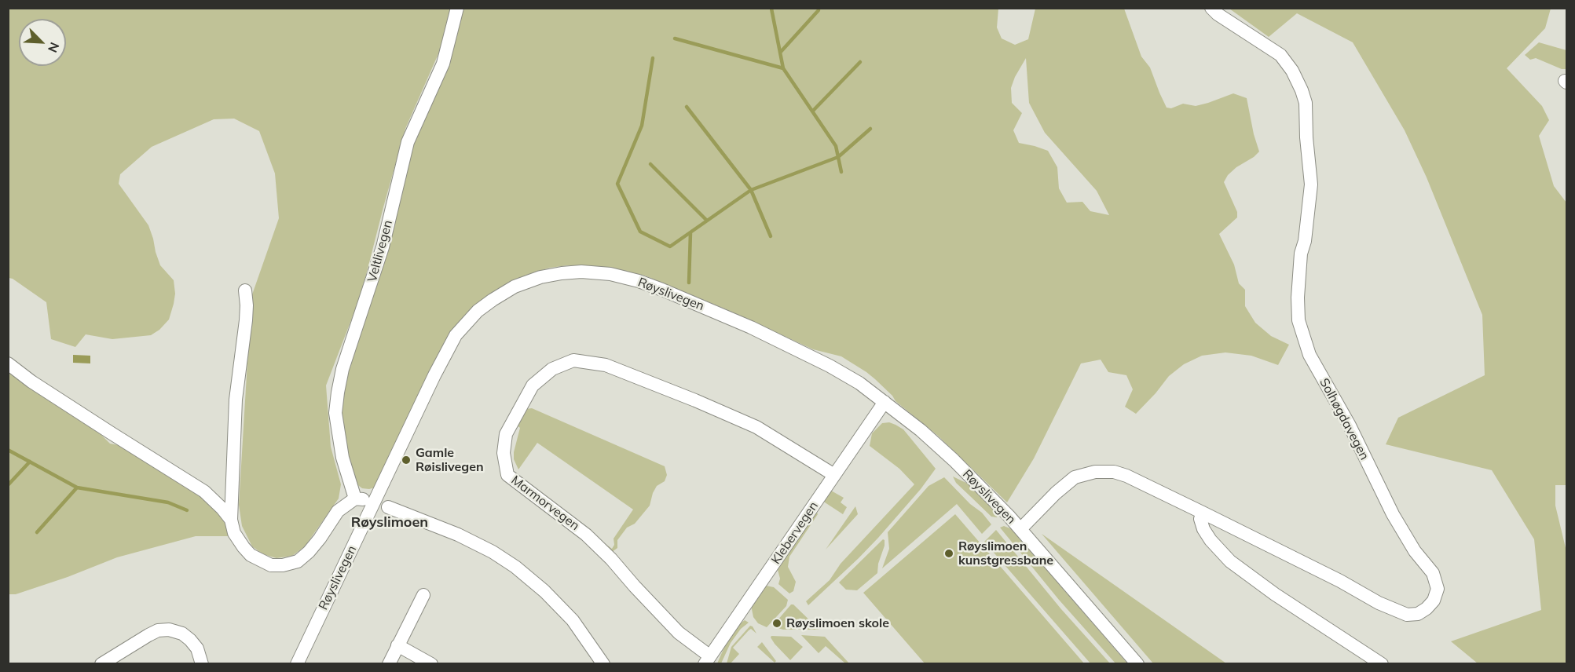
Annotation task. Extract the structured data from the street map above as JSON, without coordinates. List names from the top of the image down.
{
  "streets": {
    "street": [
      "Veltlivegen",
      "Røyslivegen",
      "Solhøgdavegen",
      "Marmorvegen",
      "Klebervegen"
    ]
  },
  "crossings": [
    ["Røyslivegen", "Solhøgdavegen"],
    ["Røyslivegen", "Klebervegen"],
    ["Marmorvegen", "Klebervegen"]
  ],
  "districts": ["Røyslimoen"],
  "places": ["Gamle Røislivegen", "Røyslimoen kunstgressbane", "Røyslimoen skole"],
  "north": "bottom right"
}
